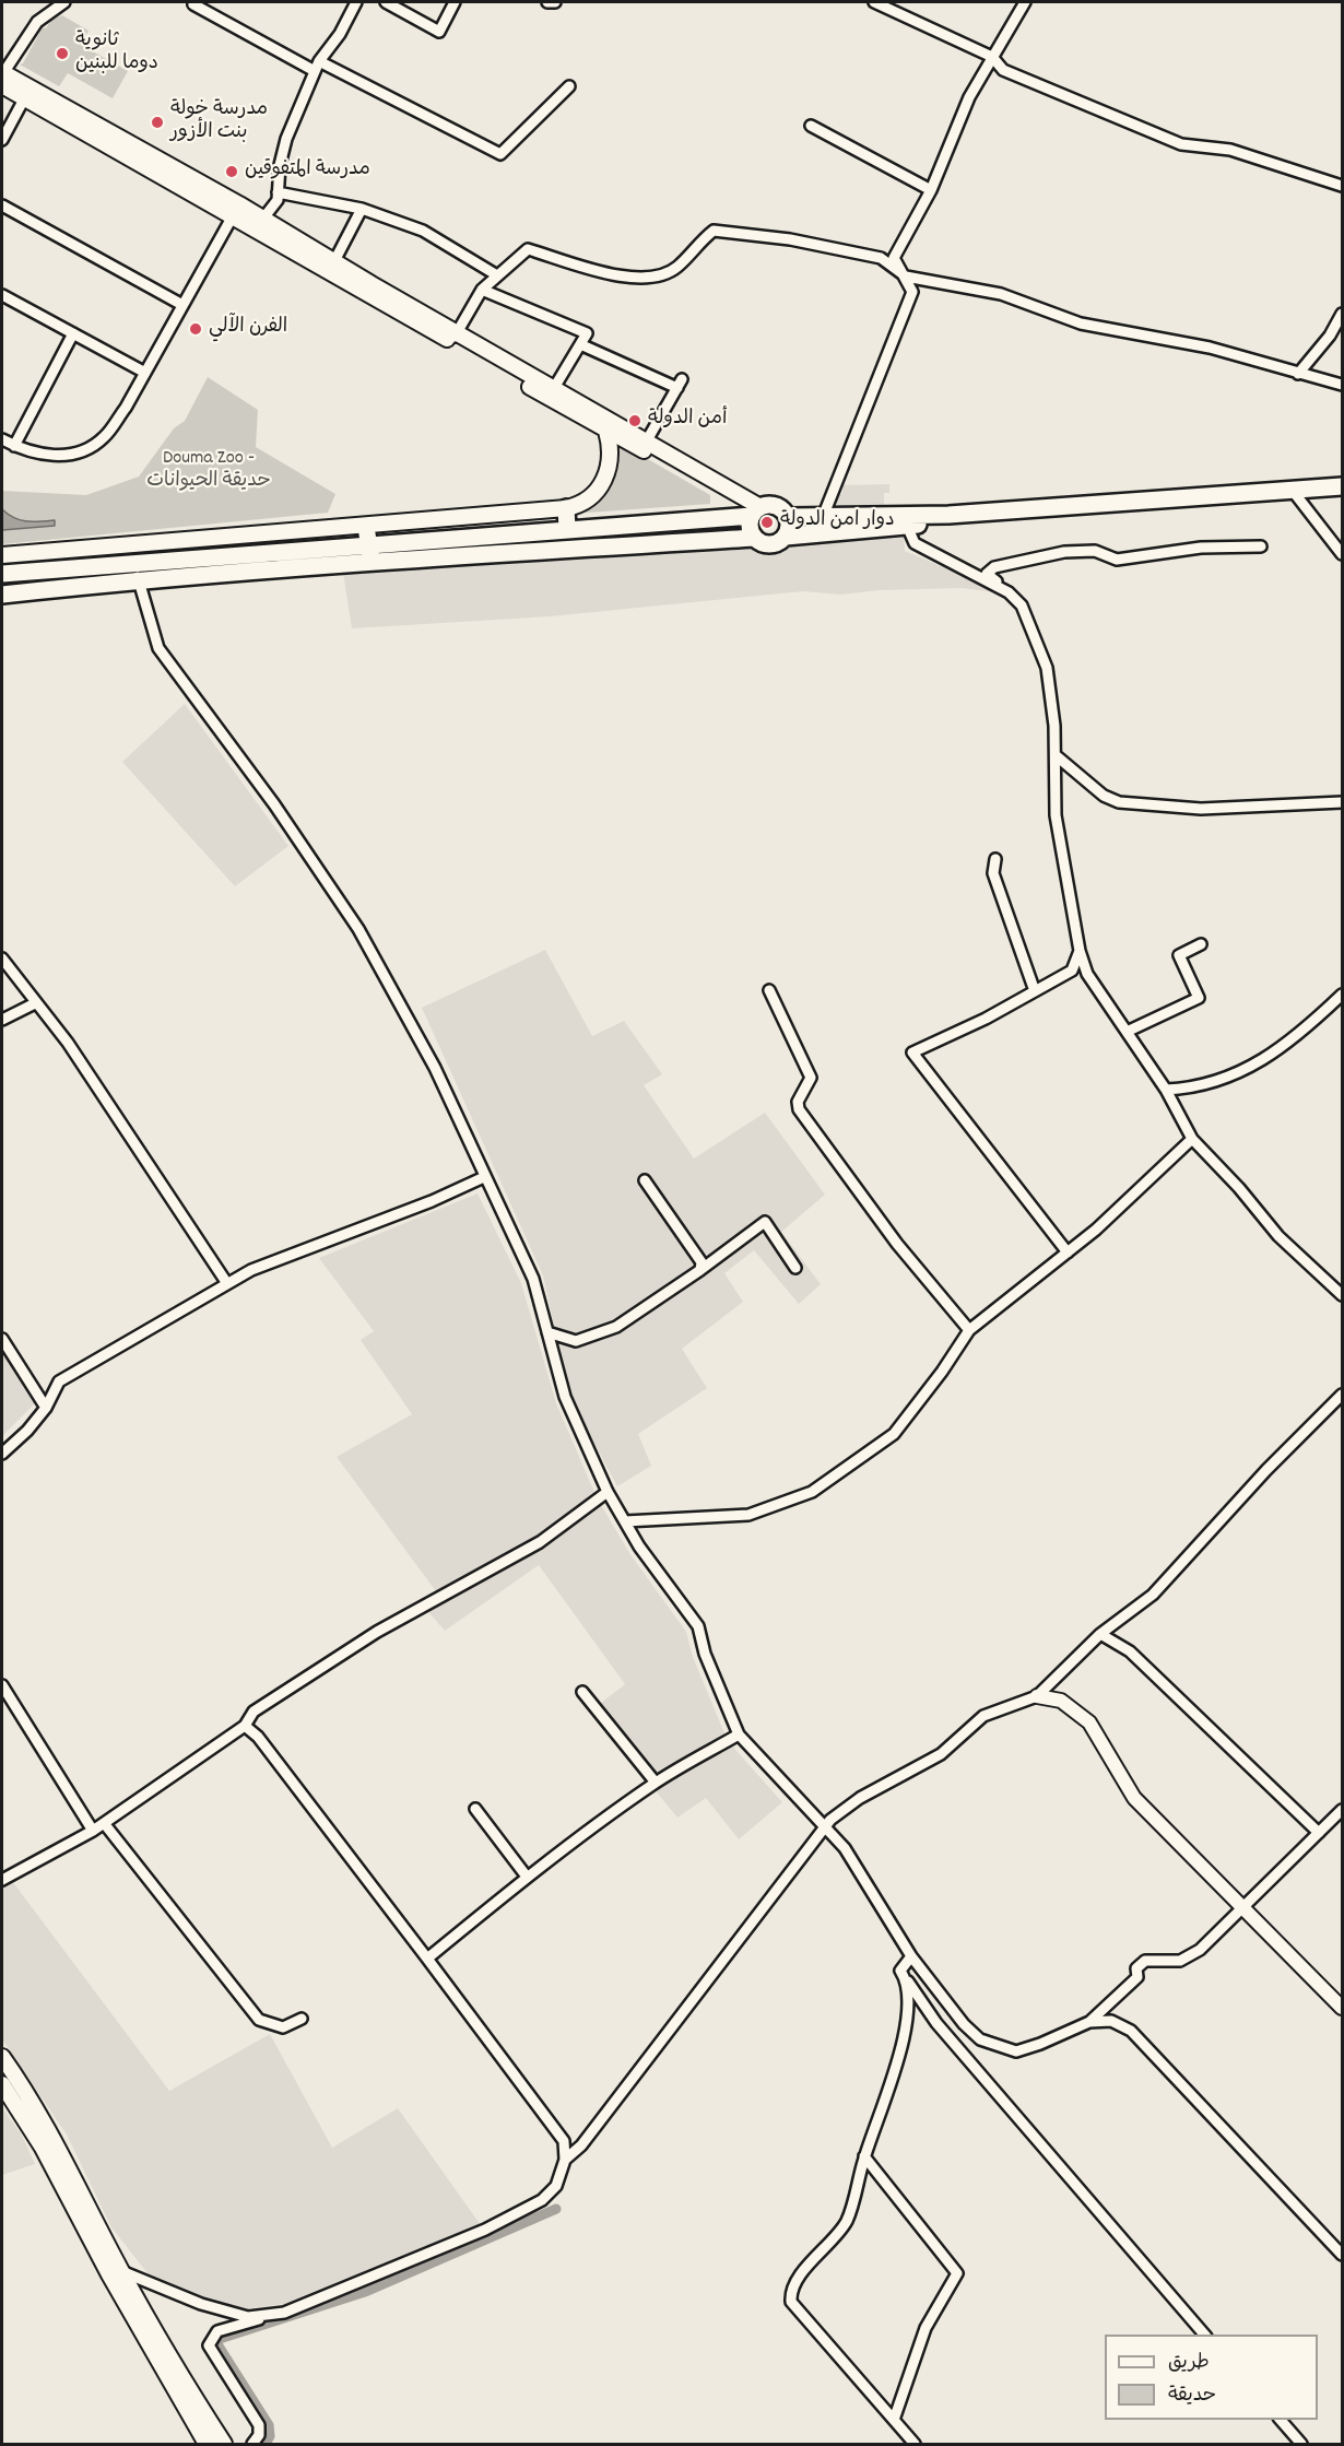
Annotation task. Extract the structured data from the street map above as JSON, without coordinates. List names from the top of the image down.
{
  "parks": ["Douma Zoo - حديقة الحيوانات"],
  "places": [
    "ثانوية دوما للبنين",
    "مدرسة خولة بنت الأزور",
    "مدرسة المتفوقين",
    "الفرن الآلي",
    "أمن الدولة",
    "دوار امن الدولة"
  ],
  "legend": ["طريق", "حديقة"]
}
